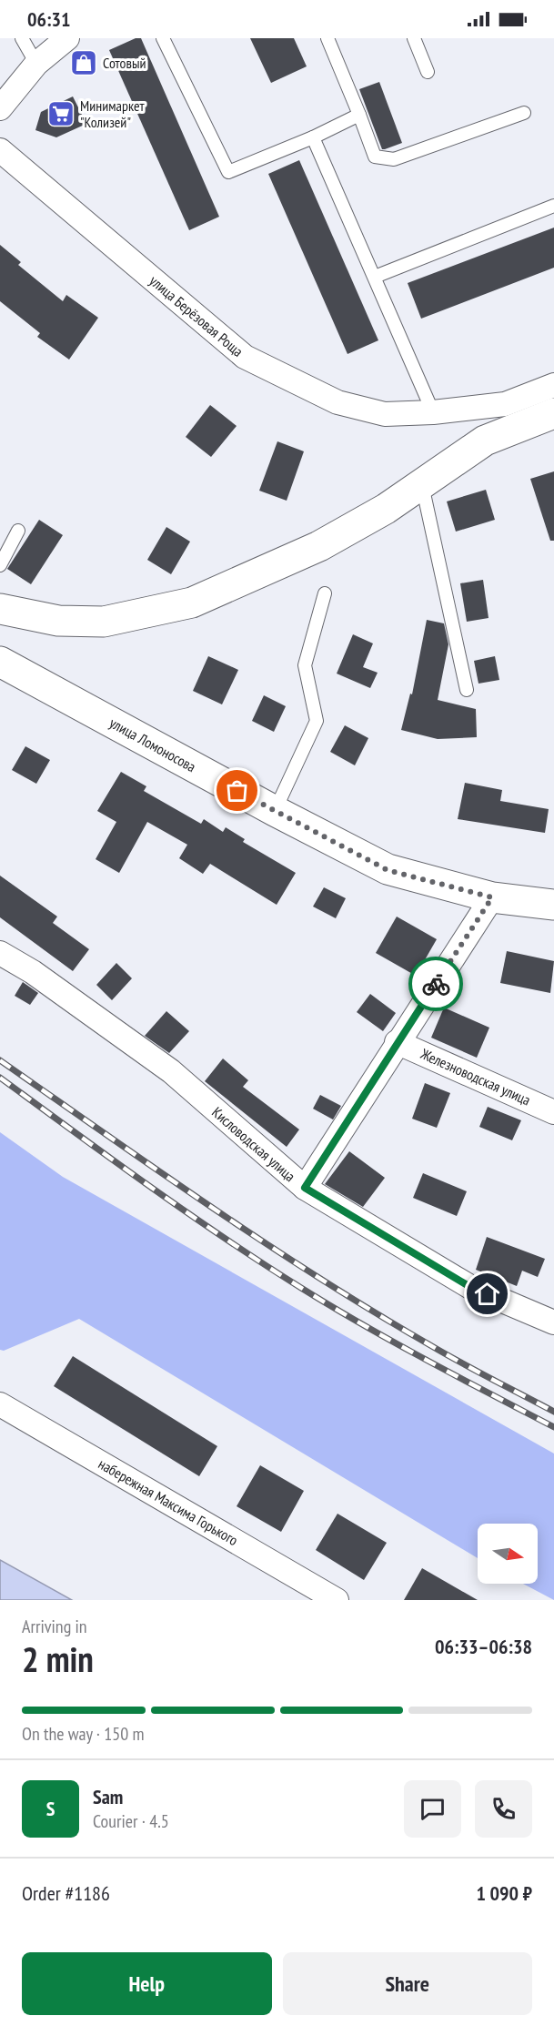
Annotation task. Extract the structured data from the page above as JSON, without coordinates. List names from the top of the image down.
{
  "streets": {
    "main road": ["улица Ломоносова"],
    "street": [
      "улица Берёзовая Роща",
      "Железноводская улица",
      "Кисловодская улица",
      "набережная Максима Горького"
    ]
  },
  "places": {
    "shop": ["Сотовый"],
    "supermarket": ["Минимаркет \"Колизей\""]
  },
  "north": "right",
  "page": {
    "status": "06:31",
    "heading": ["2 min", "Arriving in", "06:33–06:38"],
    "panel": [
      "Sam",
      "Courier · 4.5",
      "Order #1186",
      "1 090 ₽"
    ],
    "bar": "On the way · 150 m",
    "round": "S",
    "buttons": ["Help", "Share"]
  }
}
